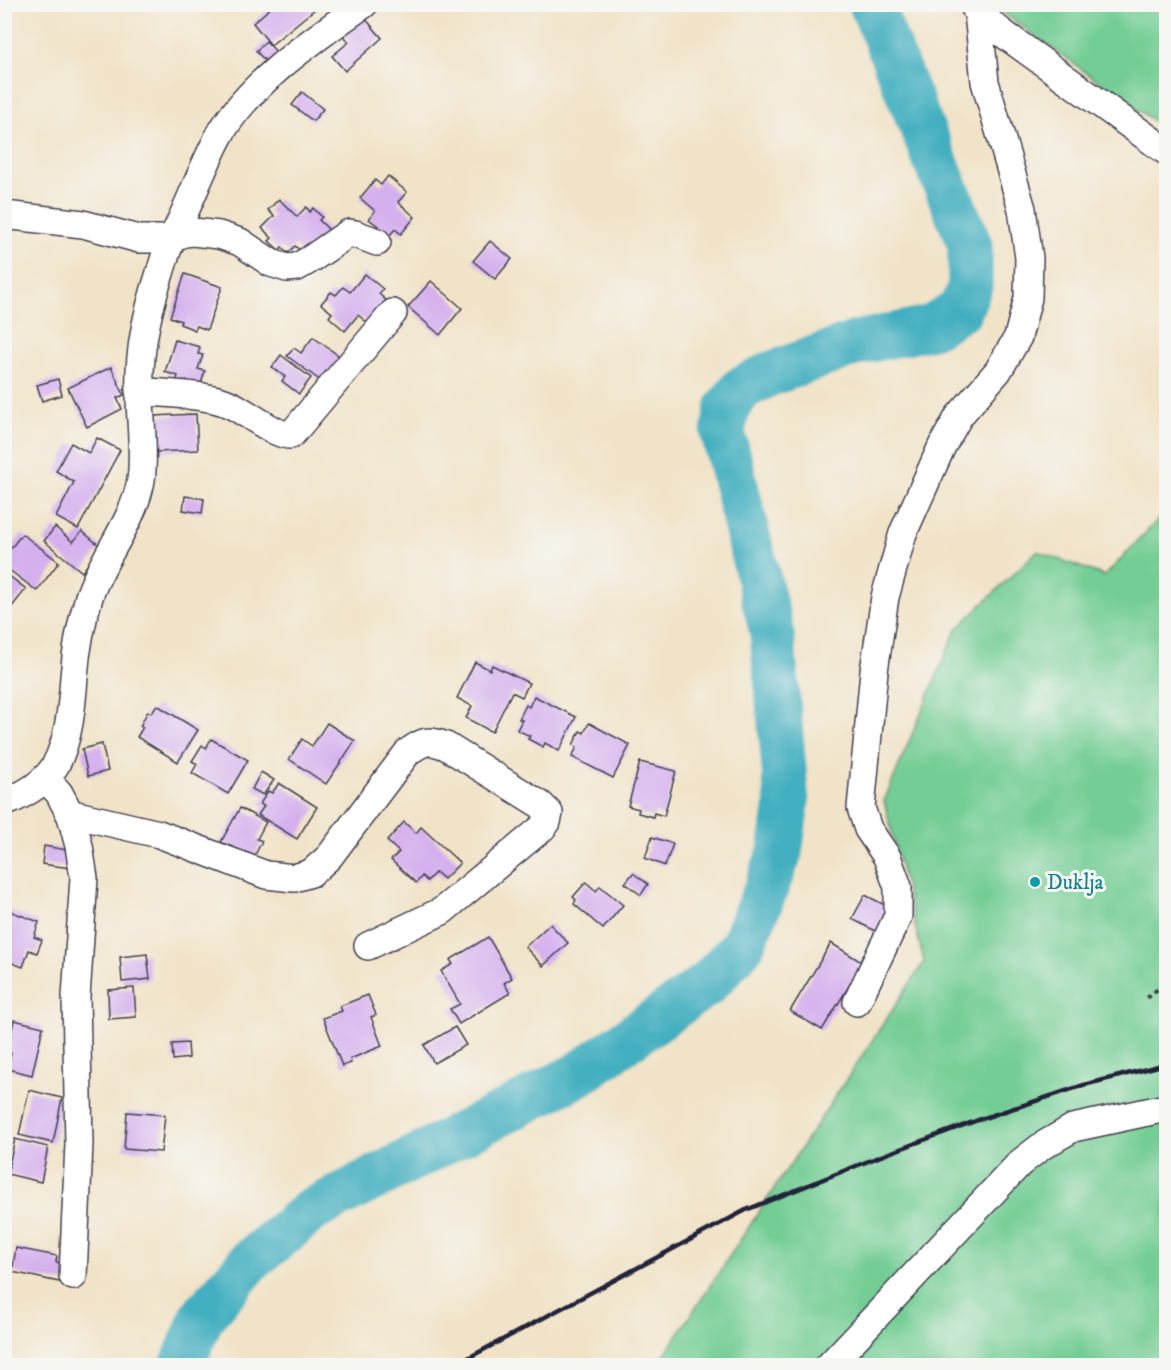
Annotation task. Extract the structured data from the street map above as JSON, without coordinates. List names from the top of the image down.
{
  "places": ["Duklja"]
}
